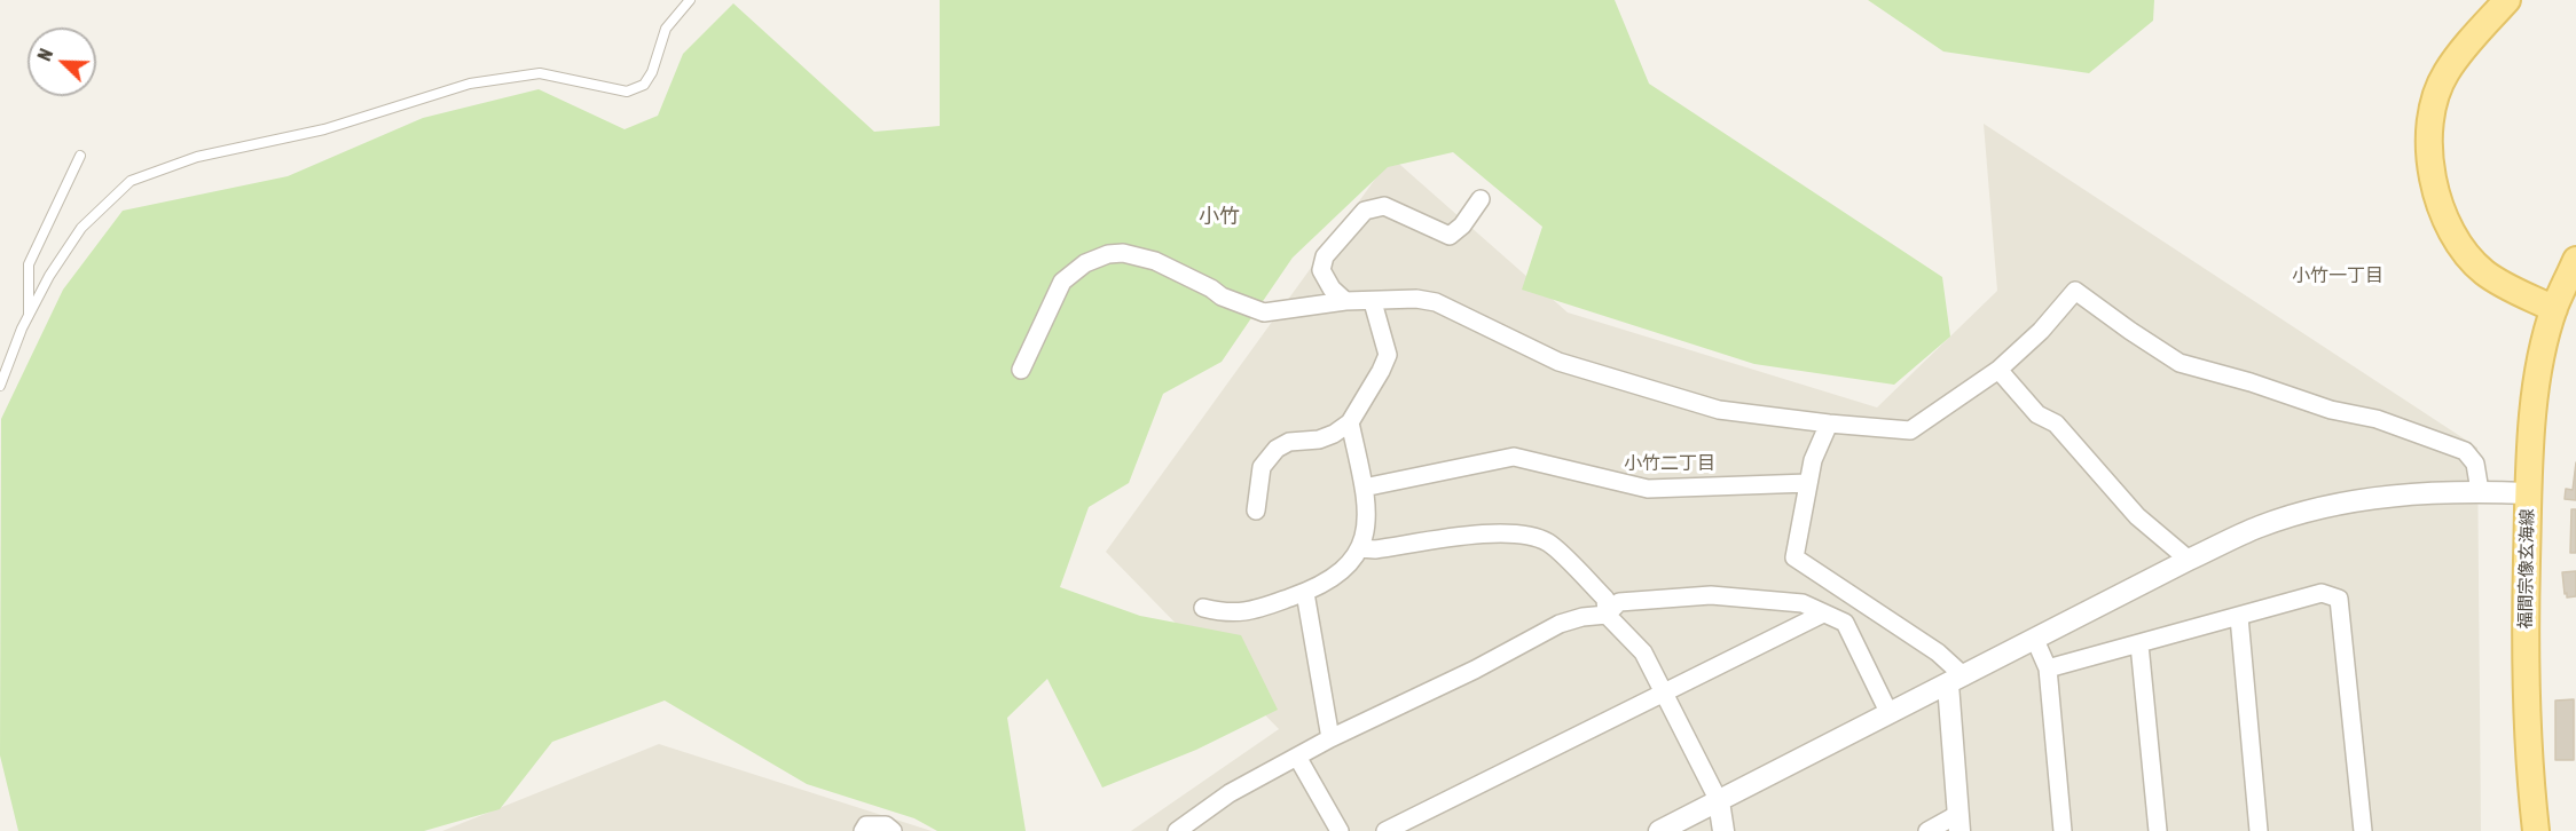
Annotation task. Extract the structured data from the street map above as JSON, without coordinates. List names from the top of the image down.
{
  "streets": {
    "main road": ["福間宗像玄海線"]
  },
  "districts": ["小竹", "小竹一丁目", "小竹二丁目"],
  "north": "top left"
}
